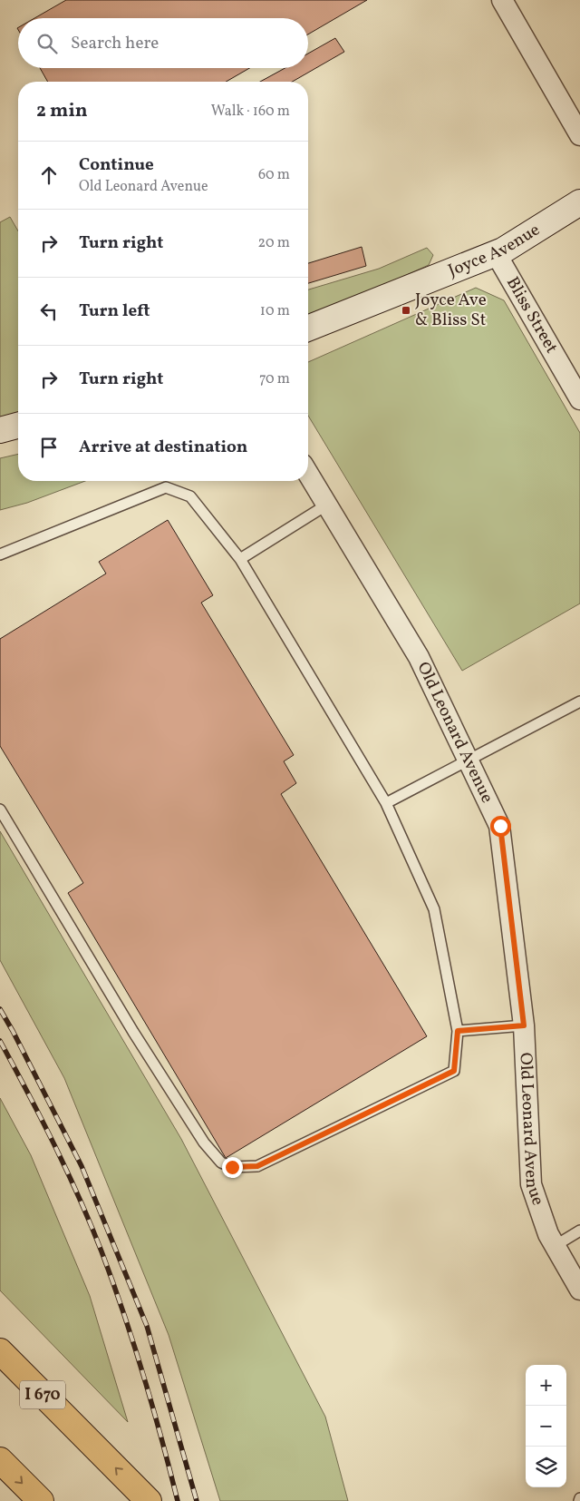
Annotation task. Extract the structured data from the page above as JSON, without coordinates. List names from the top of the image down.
{
  "streets": {
    "highway": ["I 670"],
    "street": ["Joyce Avenue", "Bliss Street", "Old Leonard Avenue"]
  },
  "crossings": [
    ["Joyce Avenue", "Bliss Street"]
  ],
  "places": {
    "transit": ["Joyce Ave & Bliss St"]
  },
  "page": {
    "search": "Search here",
    "heading": ["2 min", "Walk · 160 m"],
    "list": [
      ["Continue", "Old Leonard Avenue", "60 m"],
      ["Turn right", "20 m"],
      ["Turn left", "10 m"],
      ["Turn right", "70 m"],
      "Arrive at destination"
    ],
    "map_buttons": ["+", "−"]
  }
}
